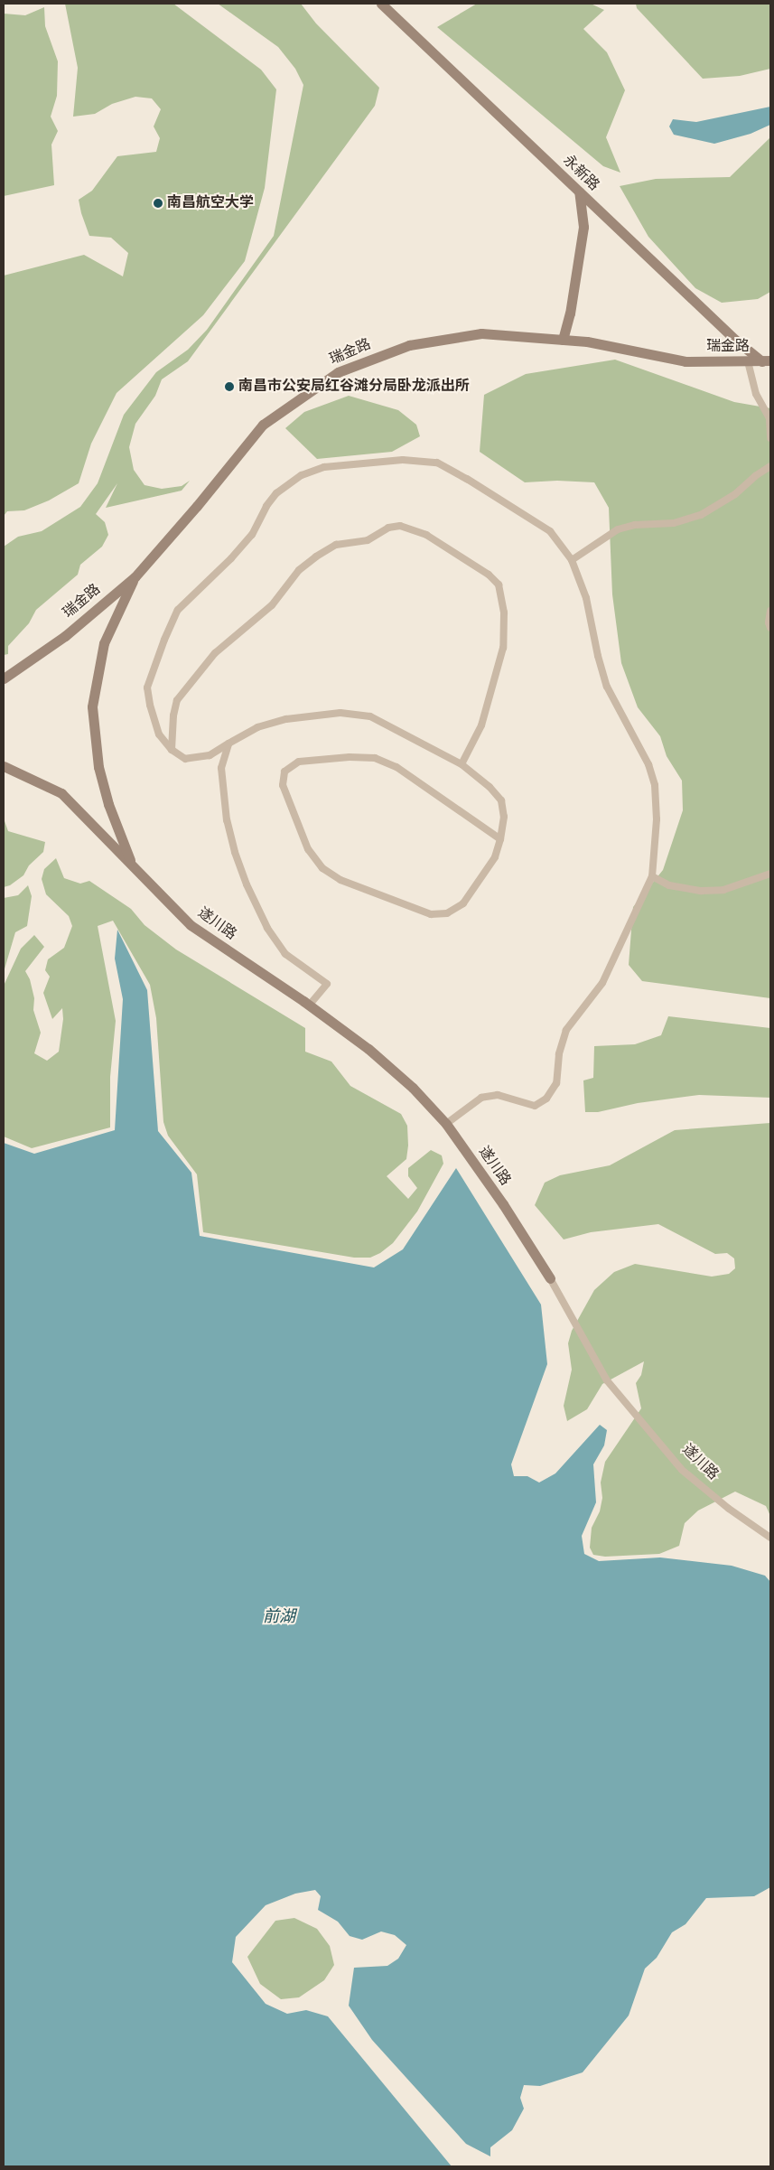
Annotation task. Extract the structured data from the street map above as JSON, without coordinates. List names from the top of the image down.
{
  "streets": {
    "street": ["永新路", "瑞金路", "遂川路"]
  },
  "crossings": [
    ["永新路", "瑞金路"],
    ["瑞金路", "遂川路"]
  ],
  "water": ["前湖"],
  "places": ["南昌航空大学", "南昌市公安局红谷滩分局卧龙派出所"]
}
